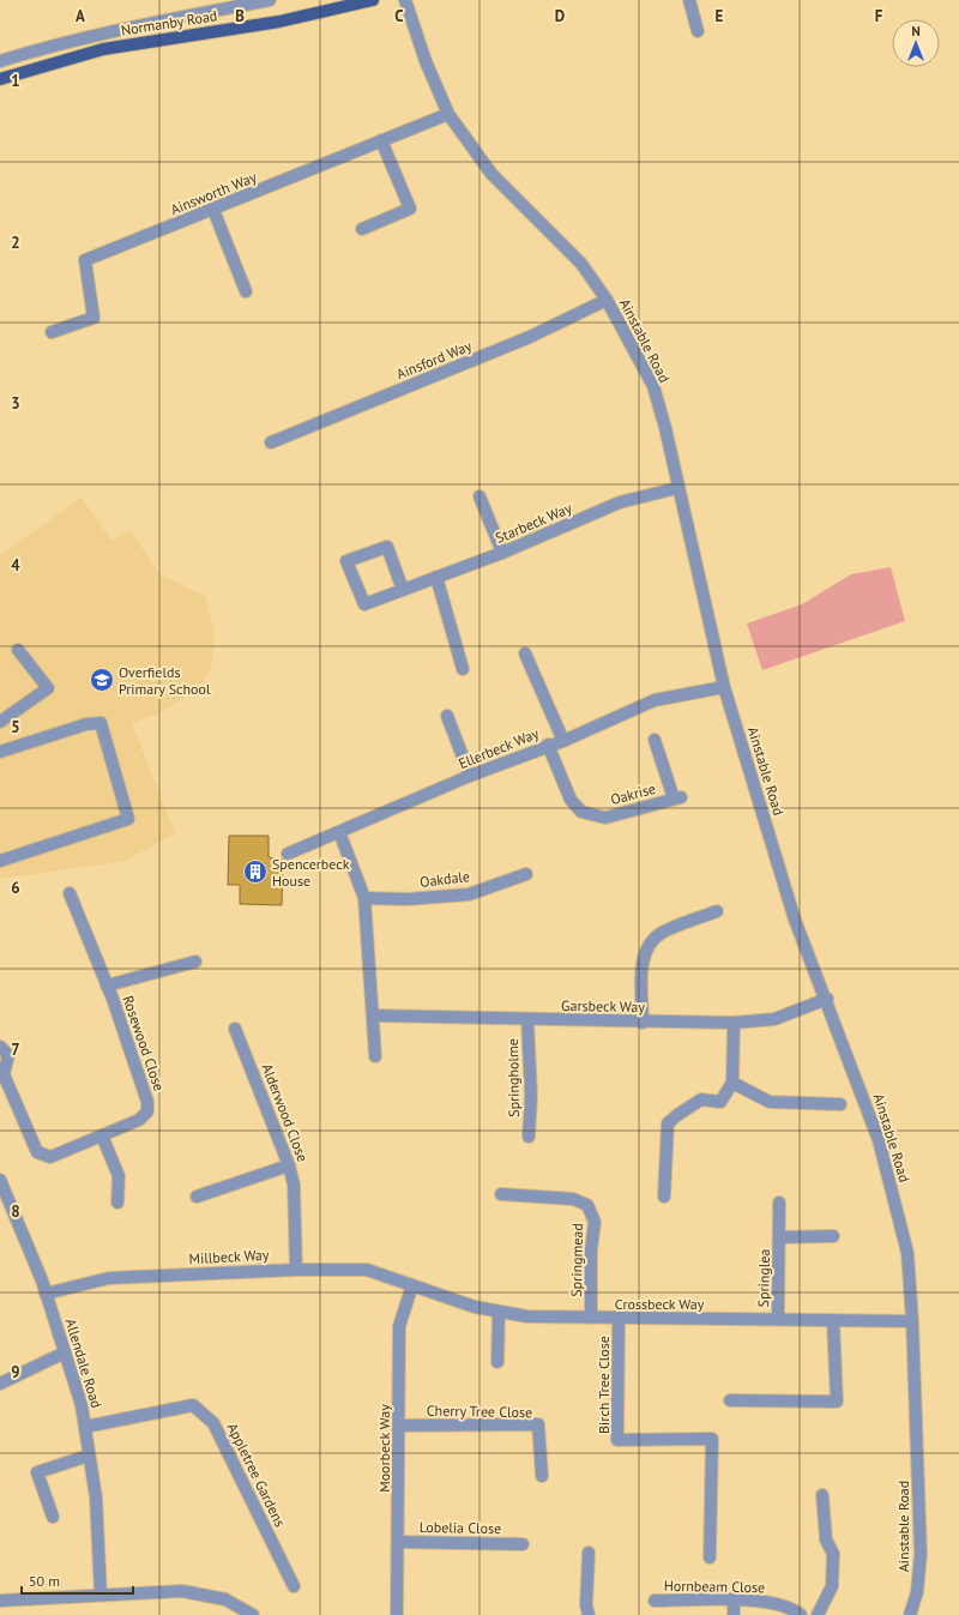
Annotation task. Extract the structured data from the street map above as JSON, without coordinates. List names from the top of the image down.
{
  "streets": {
    "main road": ["Normanby Road"],
    "street": [
      "Ainsworth Way",
      "Ainstable Road",
      "Ainsford Way",
      "Starbeck Way",
      "Ellerbeck Way",
      "Oakrise",
      "Oakdale",
      "Garsbeck Way",
      "Rosewood Close",
      "Springholme",
      "Alderwood Close",
      "Millbeck Way",
      "Springmead",
      "Springlea",
      "Crossbeck Way",
      "Allendale Road",
      "Birch Tree Close",
      "Cherry Tree Close",
      "Moorbeck Way",
      "Appletree Gardens",
      "Lobelia Close",
      "Hornbeam Close"
    ]
  },
  "crossings": [
    ["Ainsworth Way", "Ainstable Road"],
    ["Ainstable Road", "Ainsford Way"],
    ["Ainstable Road", "Starbeck Way"],
    ["Ainstable Road", "Ellerbeck Way"],
    ["Ainstable Road", "Garsbeck Way"],
    ["Ainstable Road", "Crossbeck Way"],
    ["Ellerbeck Way", "Oakrise"],
    ["Garsbeck Way", "Springholme"],
    ["Alderwood Close", "Millbeck Way"],
    ["Millbeck Way", "Crossbeck Way"],
    ["Millbeck Way", "Allendale Road"],
    ["Millbeck Way", "Moorbeck Way"],
    ["Springmead", "Crossbeck Way"],
    ["Springlea", "Crossbeck Way"],
    ["Crossbeck Way", "Birch Tree Close"],
    ["Crossbeck Way", "Moorbeck Way"],
    ["Allendale Road", "Appletree Gardens"],
    ["Cherry Tree Close", "Moorbeck Way"],
    ["Moorbeck Way", "Lobelia Close"]
  ],
  "places": {
    "school or university": ["Overfields Primary School"],
    "building": ["Spencerbeck House"]
  },
  "scale_bar": "50 m",
  "north": "top",
  "grid": {
    "columns": [
      "A",
      "B",
      "C",
      "D",
      "E",
      "F"
    ],
    "rows": [
      "1",
      "2",
      "3",
      "4",
      "5",
      "6",
      "7",
      "8",
      "9"
    ]
  }
}
